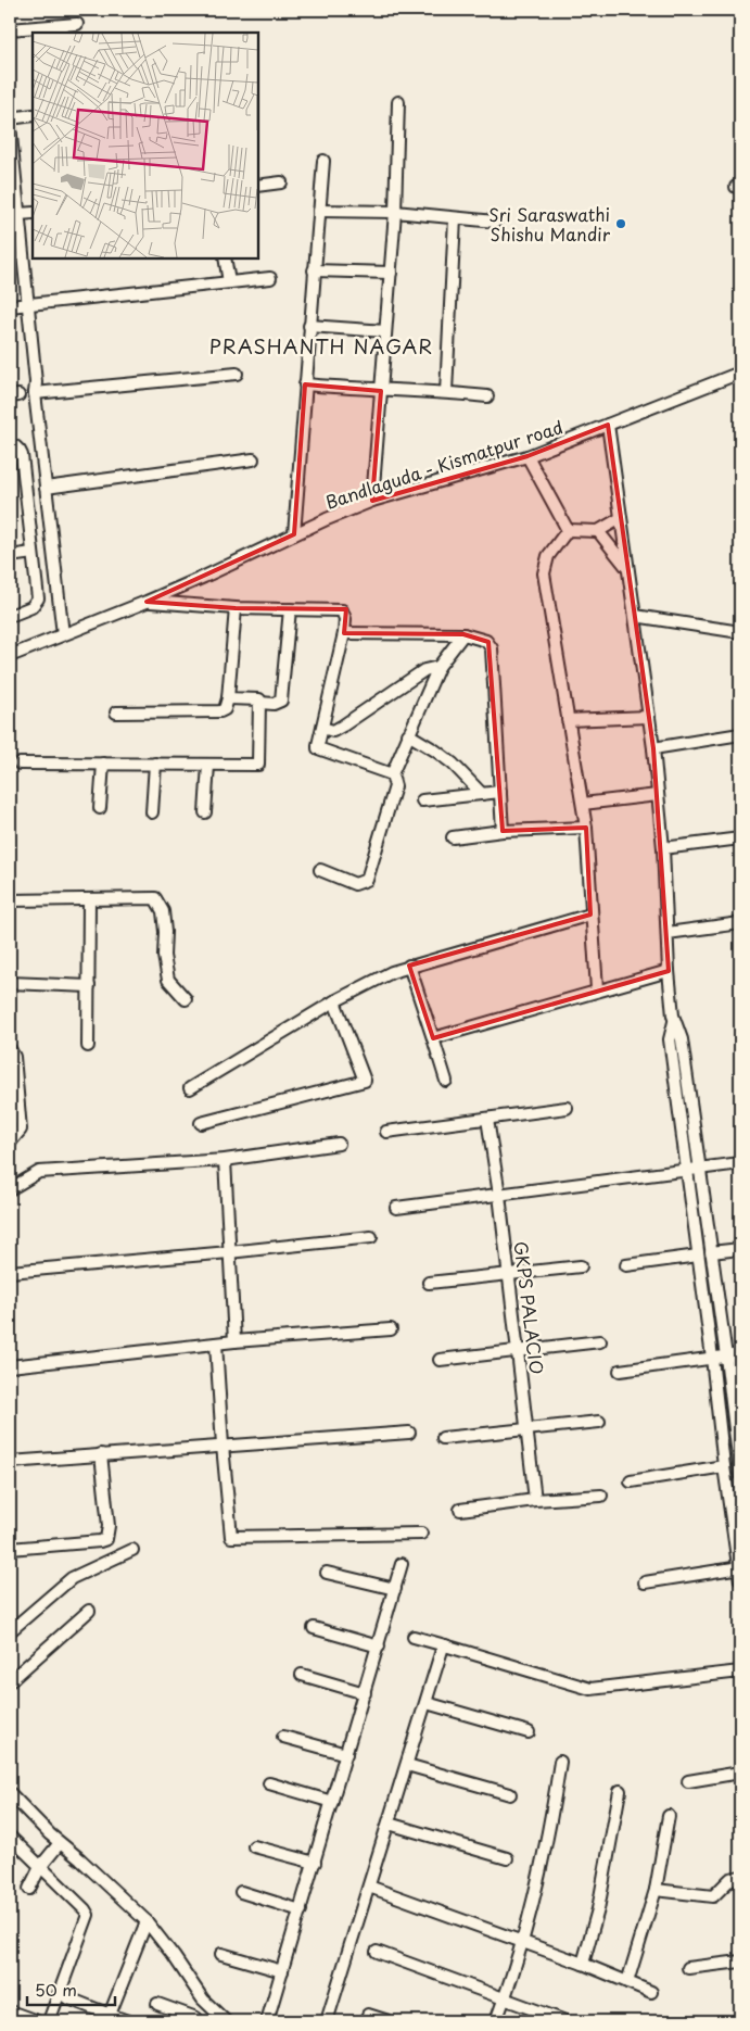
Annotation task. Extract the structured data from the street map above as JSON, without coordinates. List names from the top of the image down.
{
  "streets": {
    "street": ["Bandlaguda - Kismatpur road", "GKPS PALACIO"]
  },
  "districts": ["PRASHANTH NAGAR"],
  "places": ["Sri Saraswathi Shishu Mandir"],
  "scale_bar": "50 m"
}
